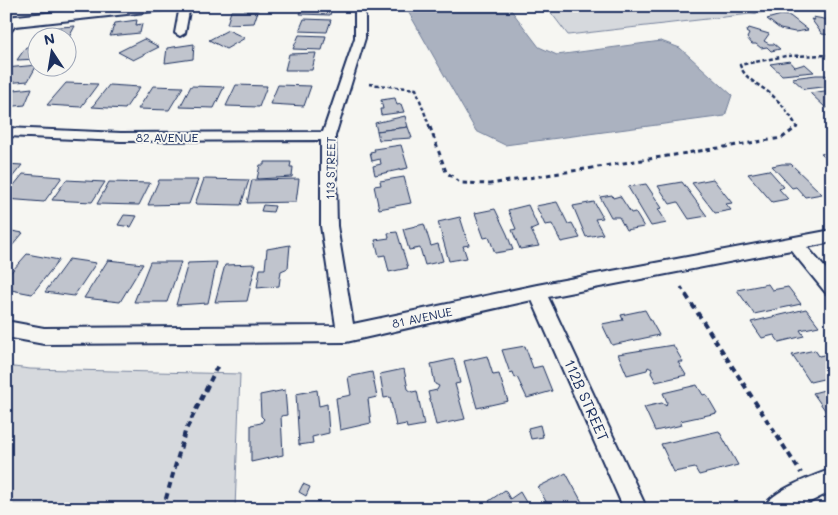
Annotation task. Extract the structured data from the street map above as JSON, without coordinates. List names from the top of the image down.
{
  "streets": {
    "street": [
      "82 AVENUE",
      "113 STREET",
      "81 AVENUE",
      "112B STREET"
    ]
  },
  "crossings": [
    ["82 AVENUE", "113 STREET"],
    ["113 STREET", "81 AVENUE"],
    ["81 AVENUE", "112B STREET"]
  ],
  "north": "top"
}
